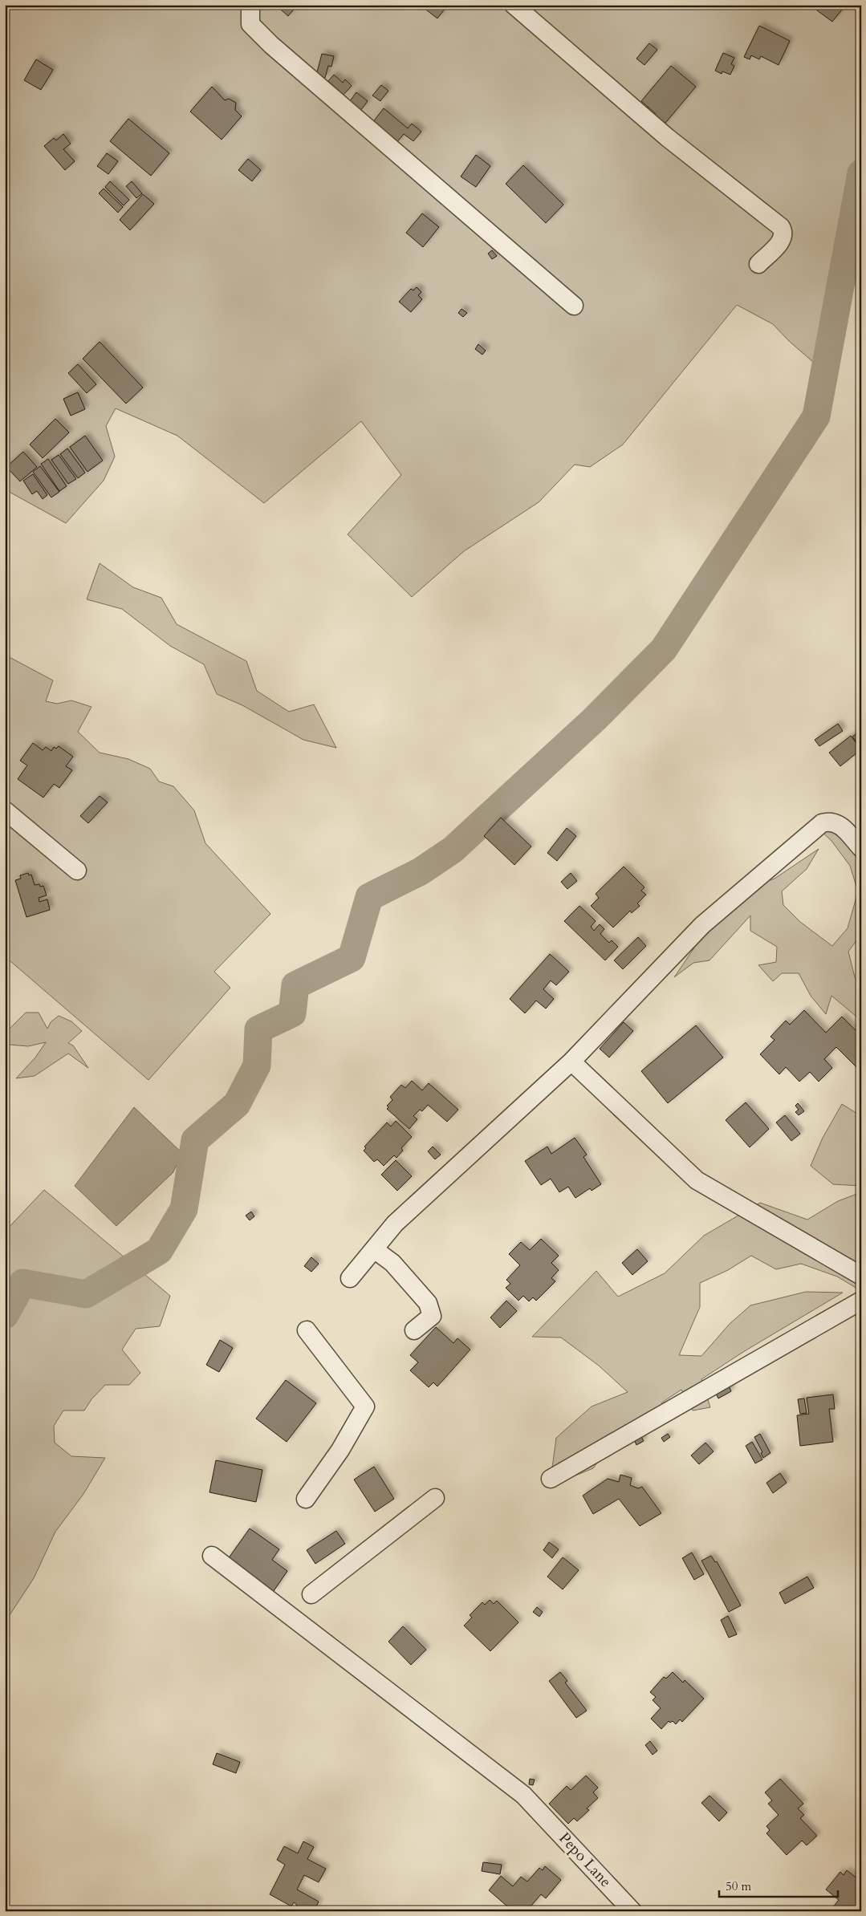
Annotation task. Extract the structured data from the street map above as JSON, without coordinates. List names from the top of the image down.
{
  "streets": {
    "street": ["Pepo Lane"]
  },
  "scale_bar": "50 m"
}
